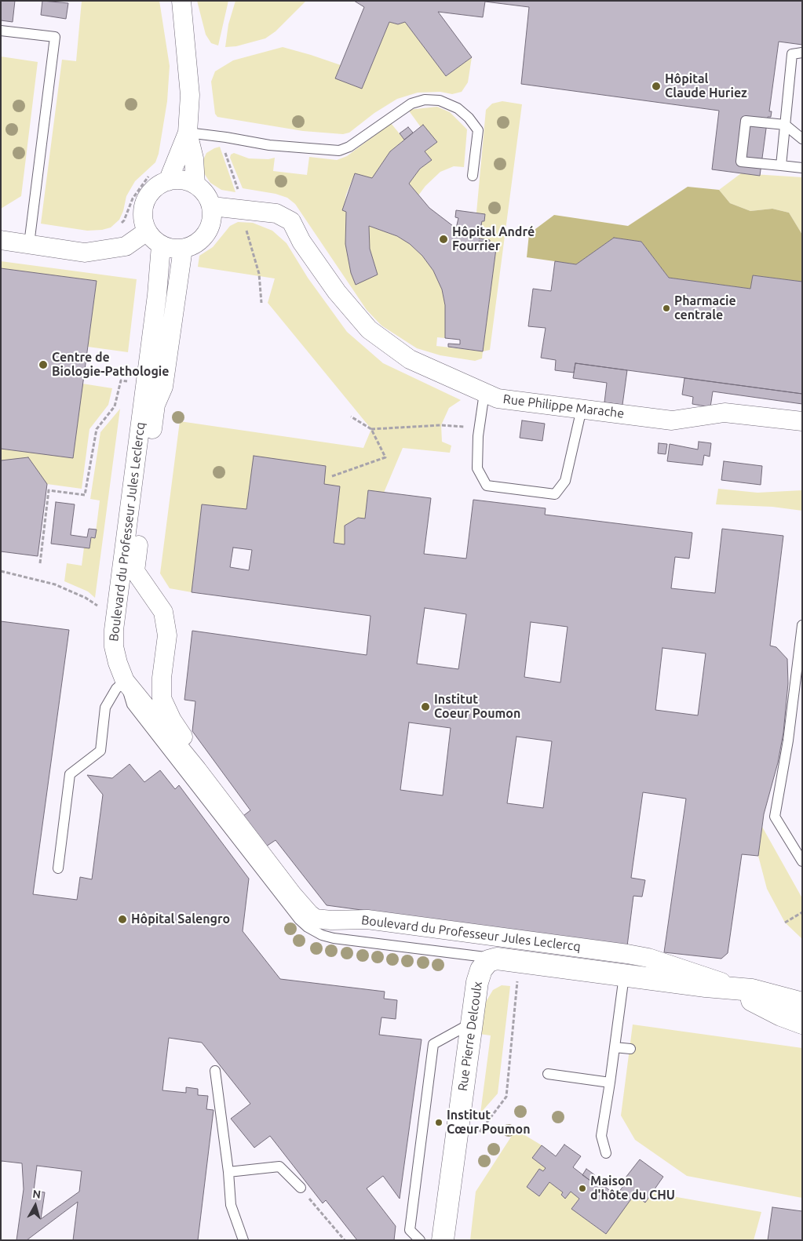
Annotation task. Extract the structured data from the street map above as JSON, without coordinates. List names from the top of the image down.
{
  "streets": {
    "street": ["Rue Philippe Marache", "Boulevard du Professeur Jules Leclercq", "Rue Pierre Delcoulx"]
  },
  "crossings": [
    ["Rue Philippe Marache", "Boulevard du Professeur Jules Leclercq"],
    ["Boulevard du Professeur Jules Leclercq", "Rue Pierre Delcoulx"]
  ],
  "places": [
    "Hôpital Claude Huriez",
    "Hôpital André Fourrier",
    "Pharmacie centrale",
    "Centre de Biologie-Pathologie",
    "Institut Coeur Poumon",
    "Hôpital Salengro",
    "Institut Cœur Poumon",
    "Maison d'hôte du CHU"
  ],
  "north": "top"
}
